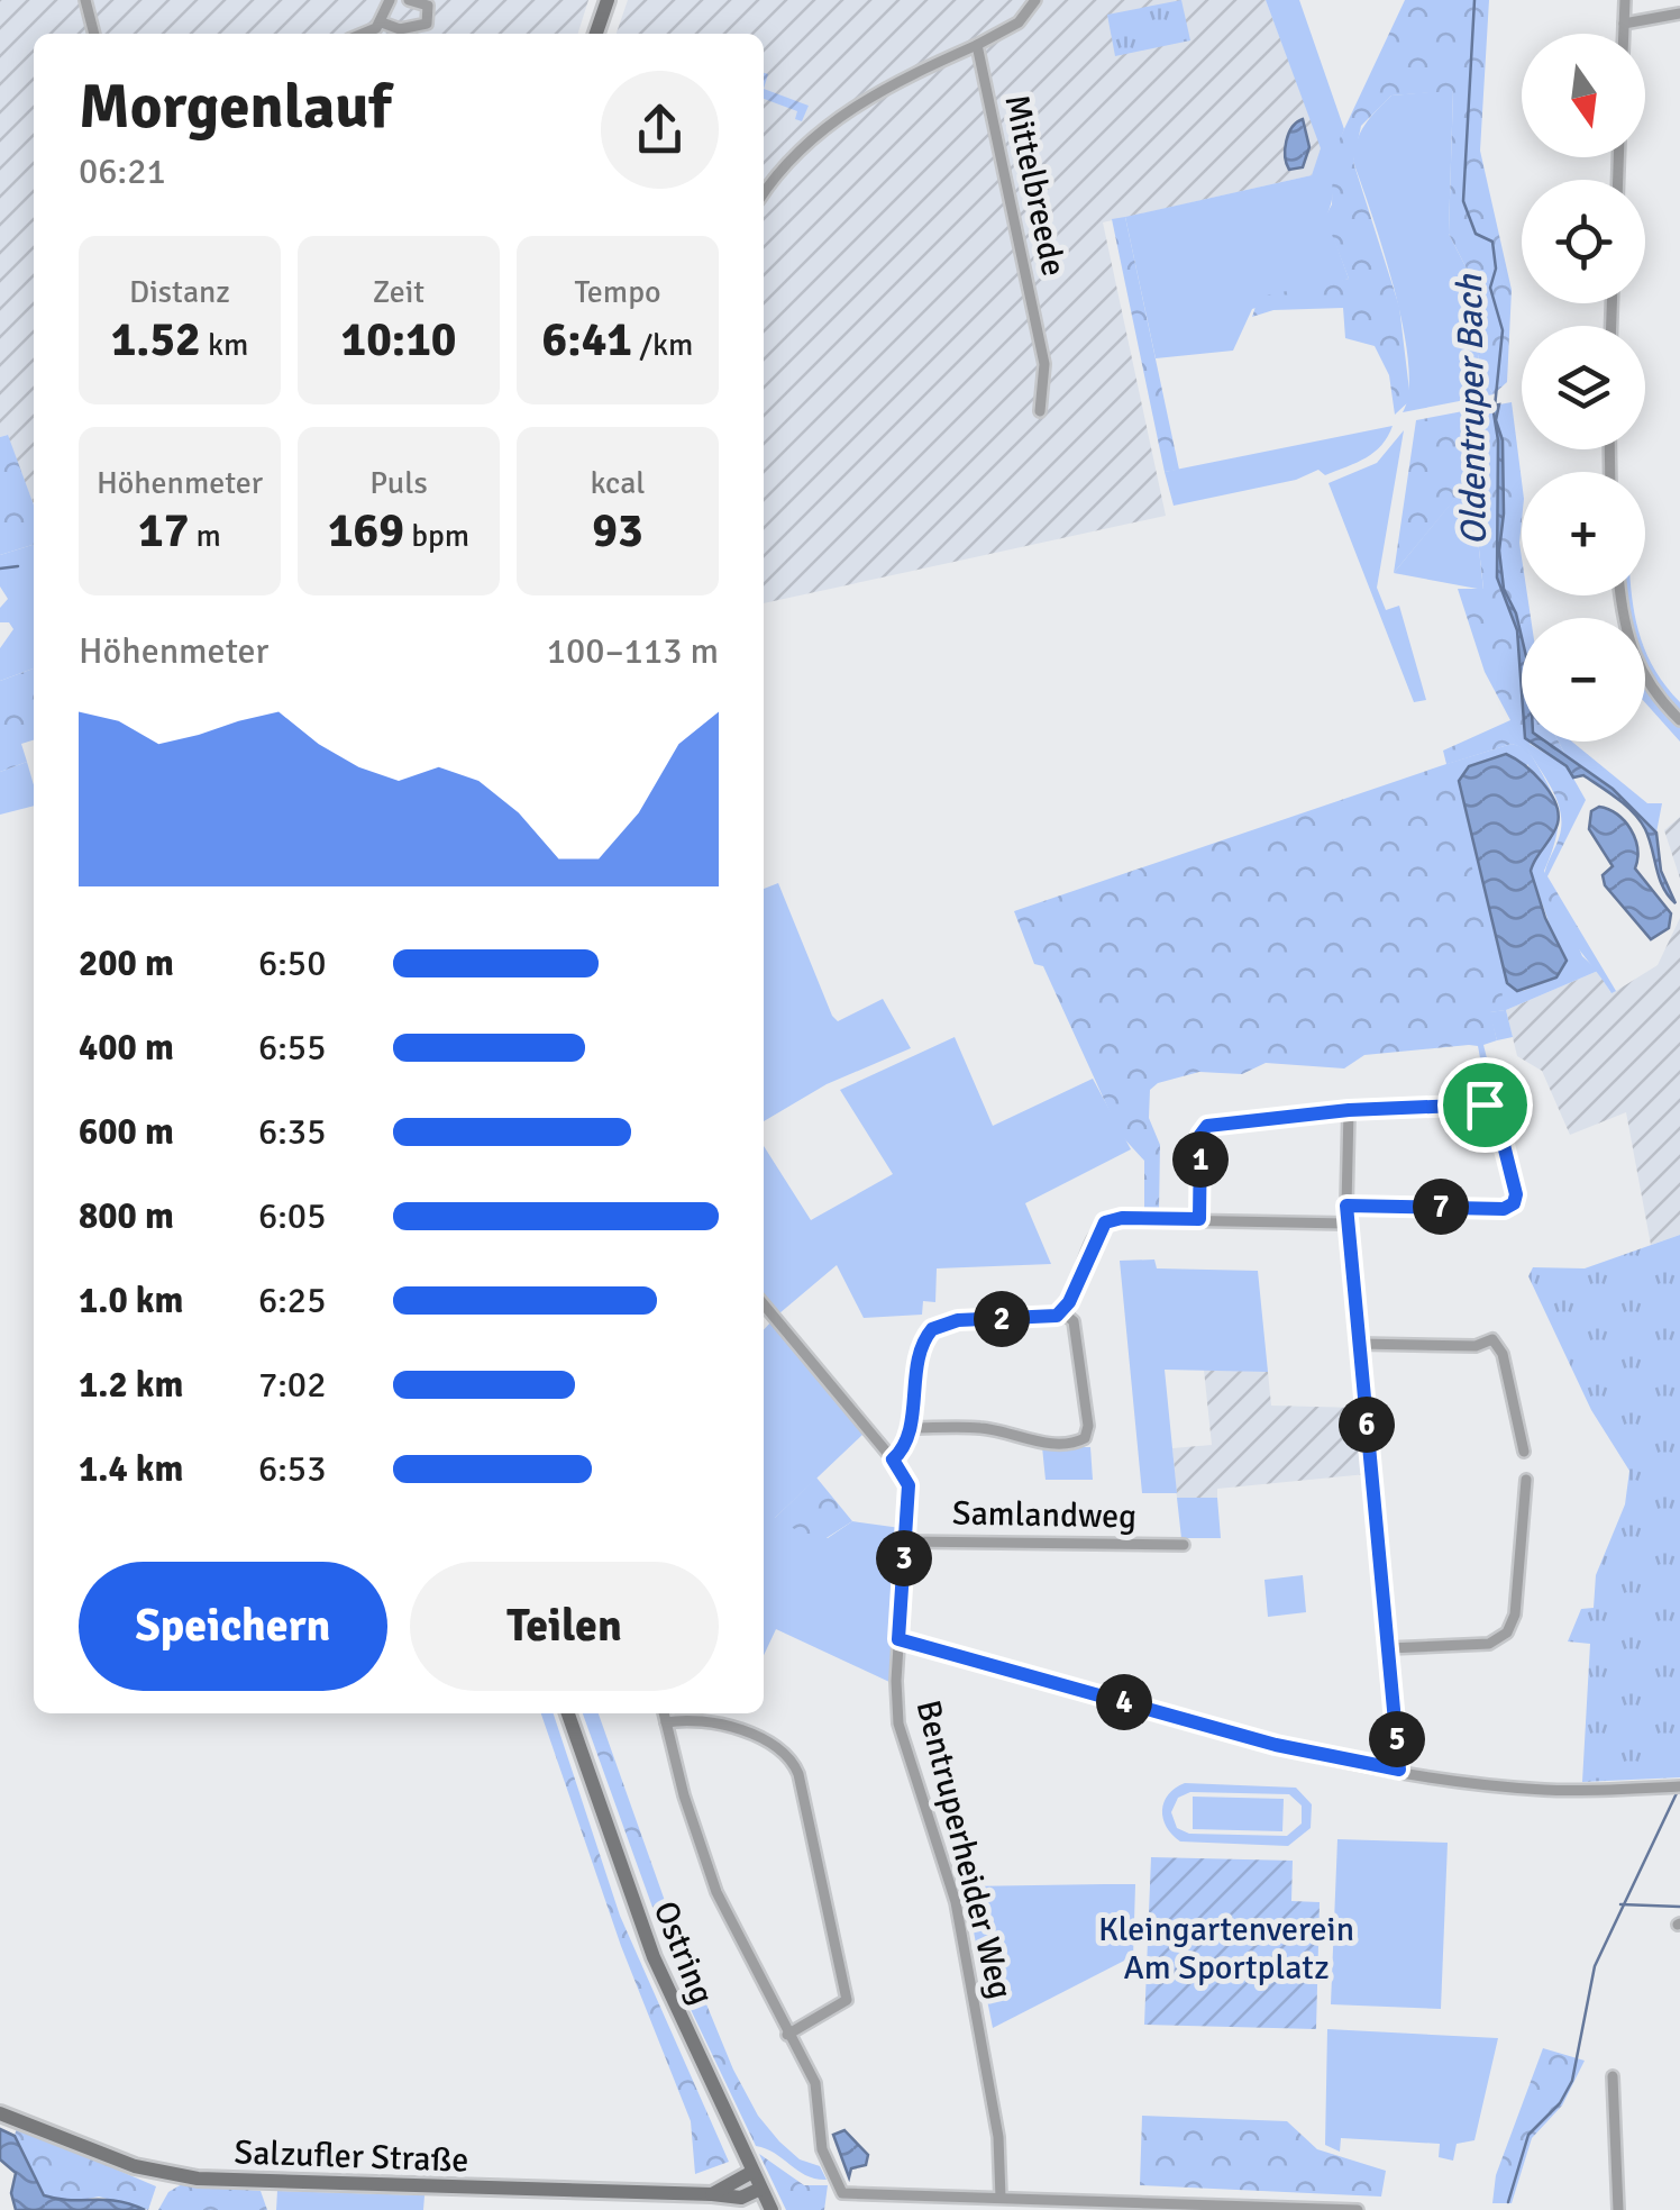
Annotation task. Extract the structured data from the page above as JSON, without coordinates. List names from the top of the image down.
{
  "streets": {
    "main road": ["Ostring", "Salzufler Straße"],
    "street": ["Mittelbreede", "Samlandweg", "Bentruperheider Weg"]
  },
  "crossings": [
    ["Samlandweg", "Bentruperheider Weg"],
    ["Ostring", "Salzufler Straße"]
  ],
  "water": ["Oldentruper Bach"],
  "parks": ["Kleingartenverein Am Sportplatz"],
  "north": "bottom",
  "page": {
    "map_buttons": ["+", "−"],
    "heading": ["Morgenlauf", "06:21"],
    "stats": [
      ["Distanz", "1.52 km"],
      ["Zeit", "10:10"],
      ["Tempo", "6:41 /km"],
      ["Höhenmeter", "17 m"],
      ["Puls", "169 bpm"],
      ["kcal", "93"]
    ],
    "chart": ["Höhenmeter", "100–113 m"],
    "list": [
      {
        "name": "200 m",
        "note": "6:50"
      },
      {
        "name": "400 m",
        "note": "6:55"
      },
      {
        "name": "600 m",
        "note": "6:35"
      },
      {
        "name": "800 m",
        "note": "6:05"
      },
      {
        "name": "1.0 km",
        "note": "6:25"
      },
      {
        "name": "1.2 km",
        "note": "7:02"
      },
      {
        "name": "1.4 km",
        "note": "6:53"
      }
    ],
    "pins": [
      "1",
      "7",
      "2",
      "6",
      "3",
      "4",
      "5"
    ],
    "buttons": ["Speichern", "Teilen"]
  }
}
